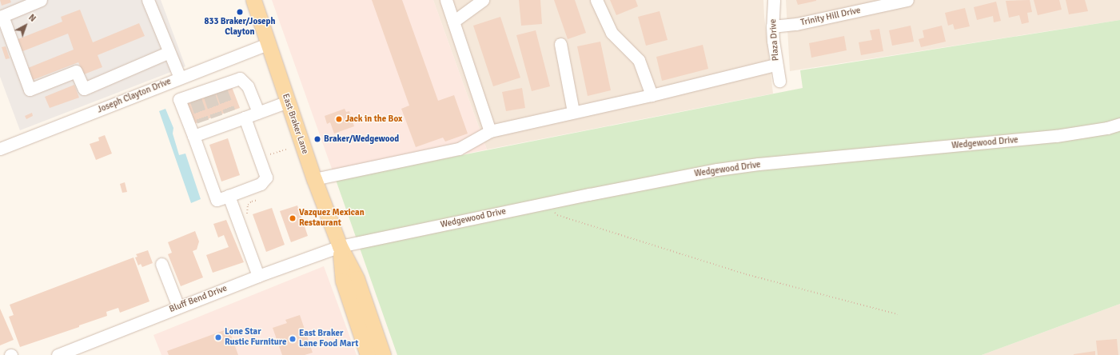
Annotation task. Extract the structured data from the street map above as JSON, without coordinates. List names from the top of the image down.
{
  "streets": {
    "main road": ["East Braker Lane"],
    "street": [
      "Trinity Hill Drive",
      "Plaza Drive",
      "Joseph Clayton Drive",
      "Wedgewood Drive",
      "Bluff Bend Drive"
    ]
  },
  "crossings": [
    ["Trinity Hill Drive", "Plaza Drive"],
    ["Joseph Clayton Drive", "East Braker Lane"],
    ["East Braker Lane", "Wedgewood Drive"],
    ["East Braker Lane", "Bluff Bend Drive"],
    ["Wedgewood Drive", "Bluff Bend Drive"]
  ],
  "places": [
    "833 Braker/Joseph Clayton",
    "Jack in the Box",
    "Braker/Wedgewood",
    "Vazquez Mexican Restaurant",
    "Lone Star Rustic Furniture",
    "East Braker Lane Food Mart"
  ],
  "north": "top right"
}
